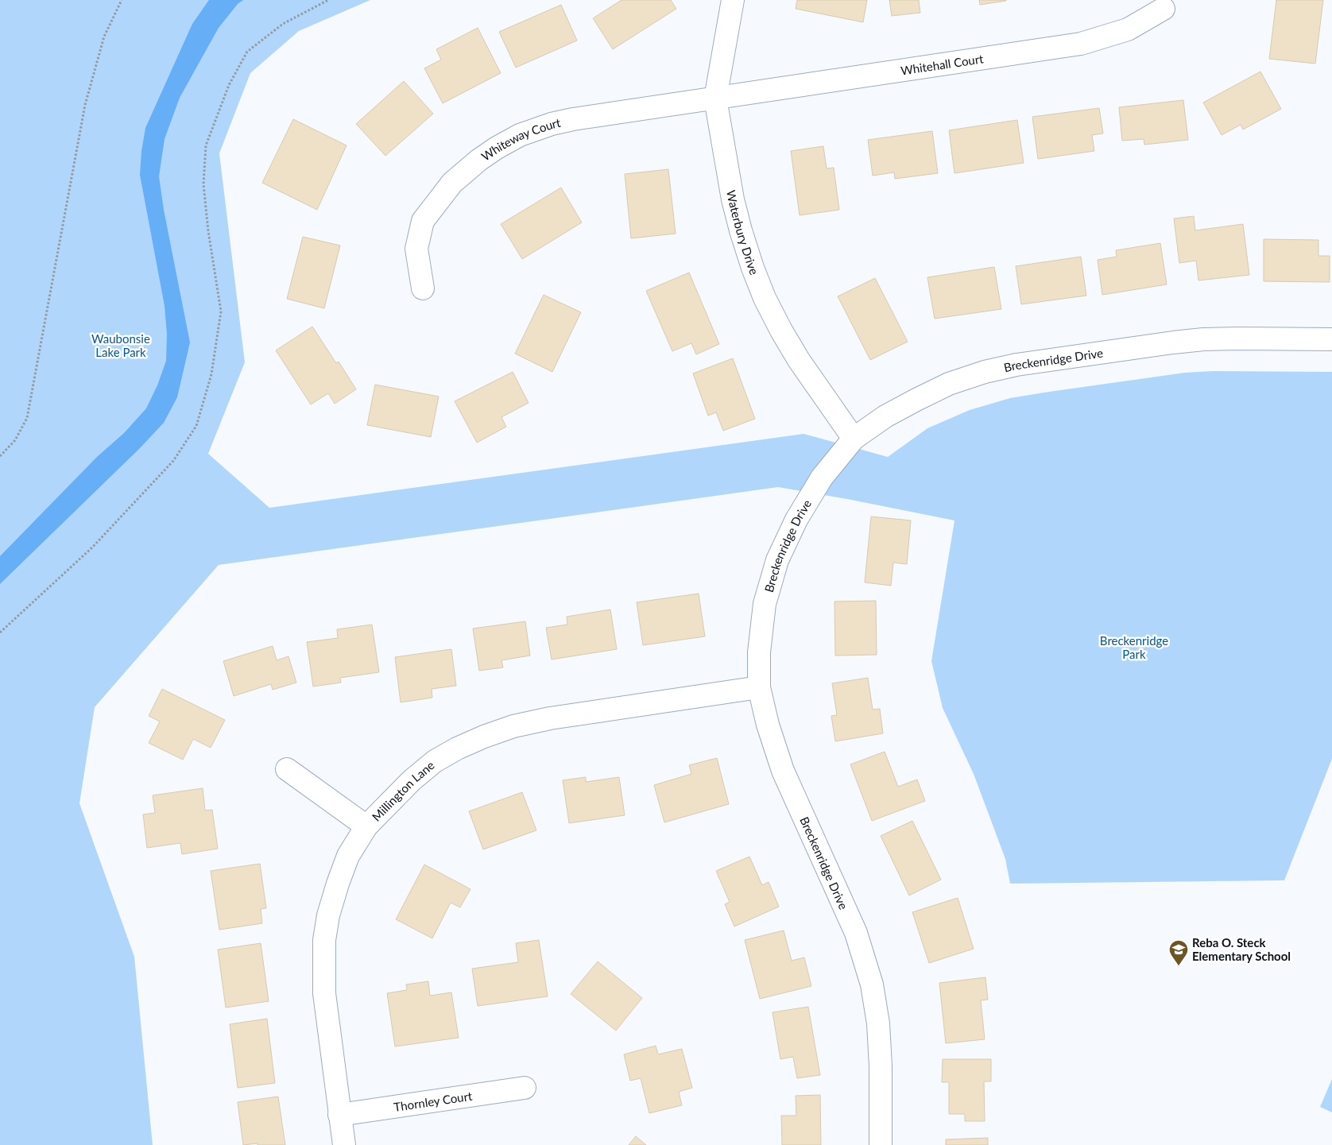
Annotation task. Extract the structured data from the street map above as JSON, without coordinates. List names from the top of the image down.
{
  "streets": {
    "street": [
      "Whitehall Court",
      "Whiteway Court",
      "Waterbury Drive",
      "Breckenridge Drive",
      "Millington Lane",
      "Thornley Court"
    ]
  },
  "crossings": [
    ["Whitehall Court", "Whiteway Court"],
    ["Whitehall Court", "Waterbury Drive"],
    ["Whiteway Court", "Waterbury Drive"],
    ["Waterbury Drive", "Breckenridge Drive"],
    ["Breckenridge Drive", "Millington Lane"],
    ["Millington Lane", "Thornley Court"]
  ],
  "parks": ["Waubonsie Lake Park", "Breckenridge Park"],
  "places": {
    "school or university": ["Reba O. Steck Elementary School"]
  }
}
